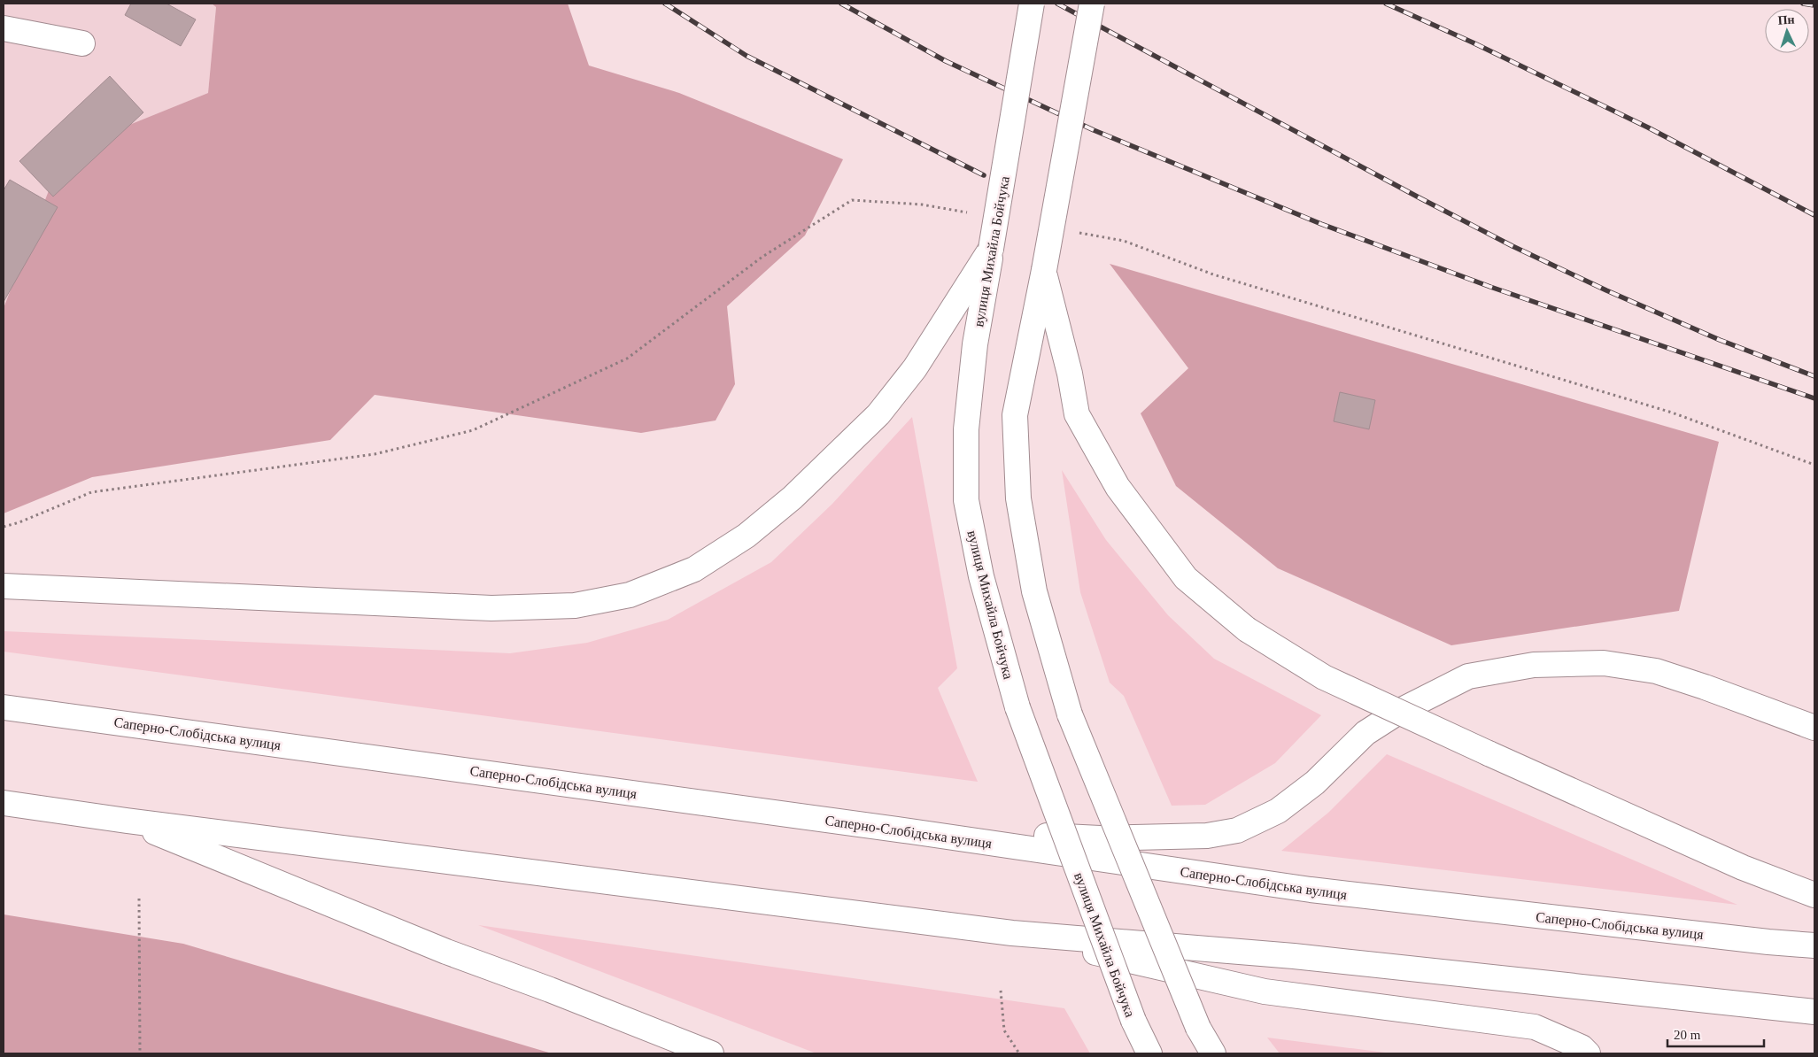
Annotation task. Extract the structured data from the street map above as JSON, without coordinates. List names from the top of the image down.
{
  "streets": {
    "main road": ["вулиця Михайла Бойчука", "Саперно-Слобідська вулиця"]
  },
  "scale_bar": "20 m",
  "north": "top"
}
